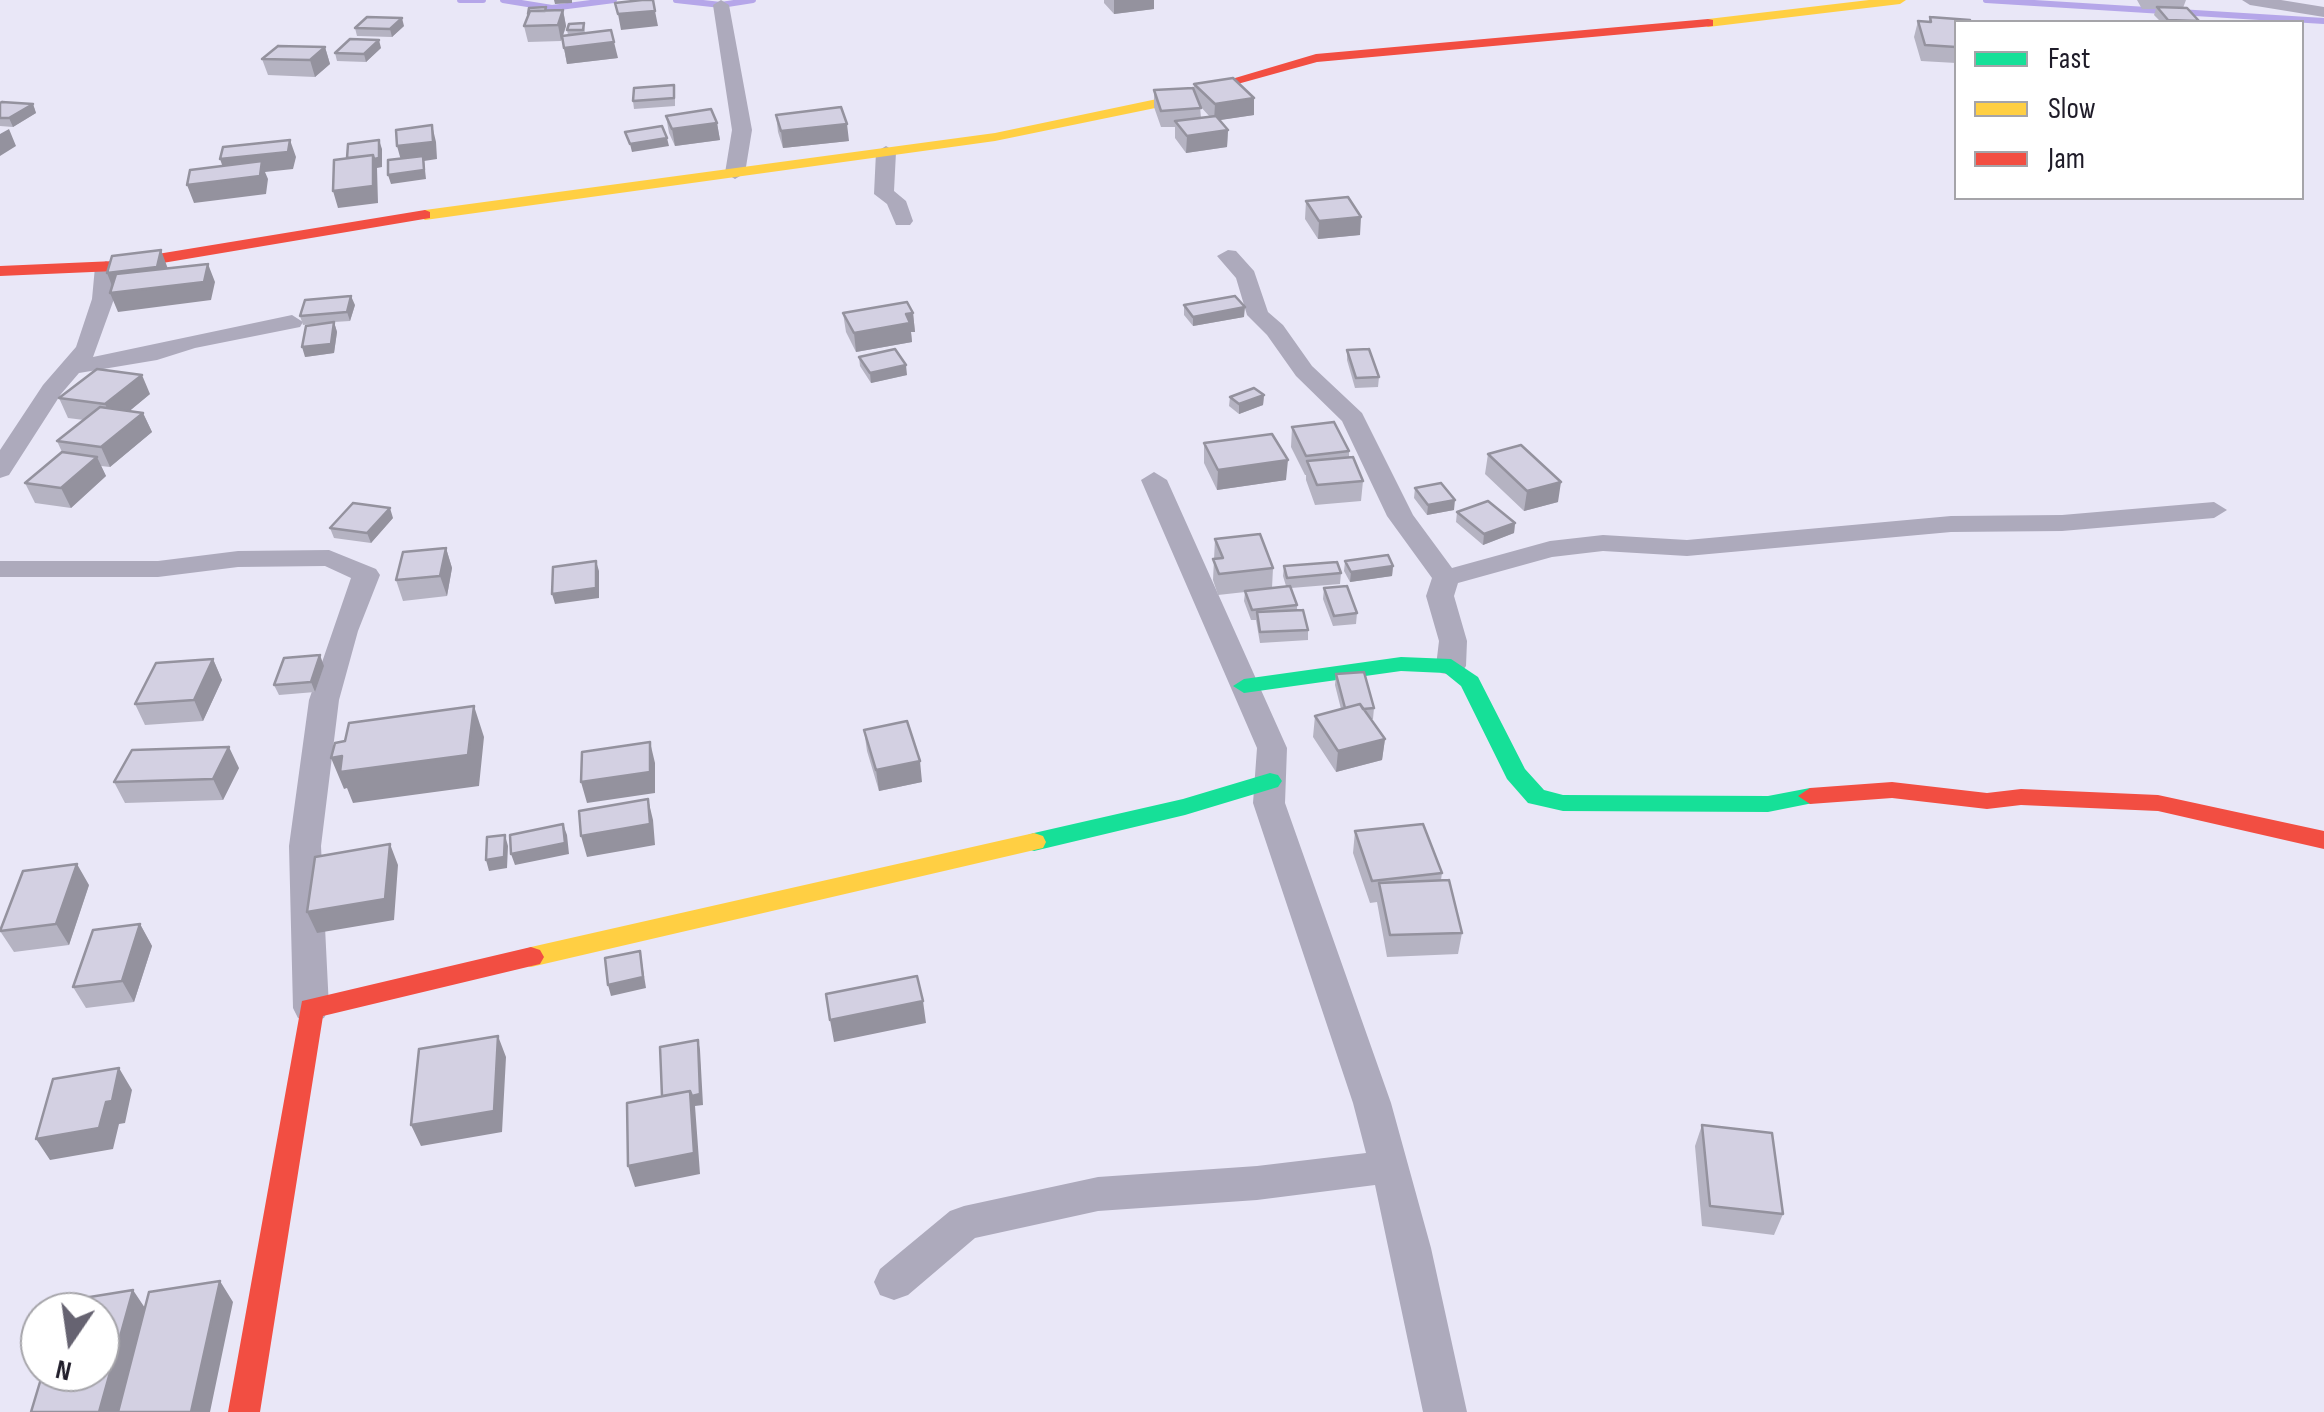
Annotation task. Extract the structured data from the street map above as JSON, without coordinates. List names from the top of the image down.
{
  "legend": ["Fast", "Slow", "Jam"],
  "north": "bottom"
}
